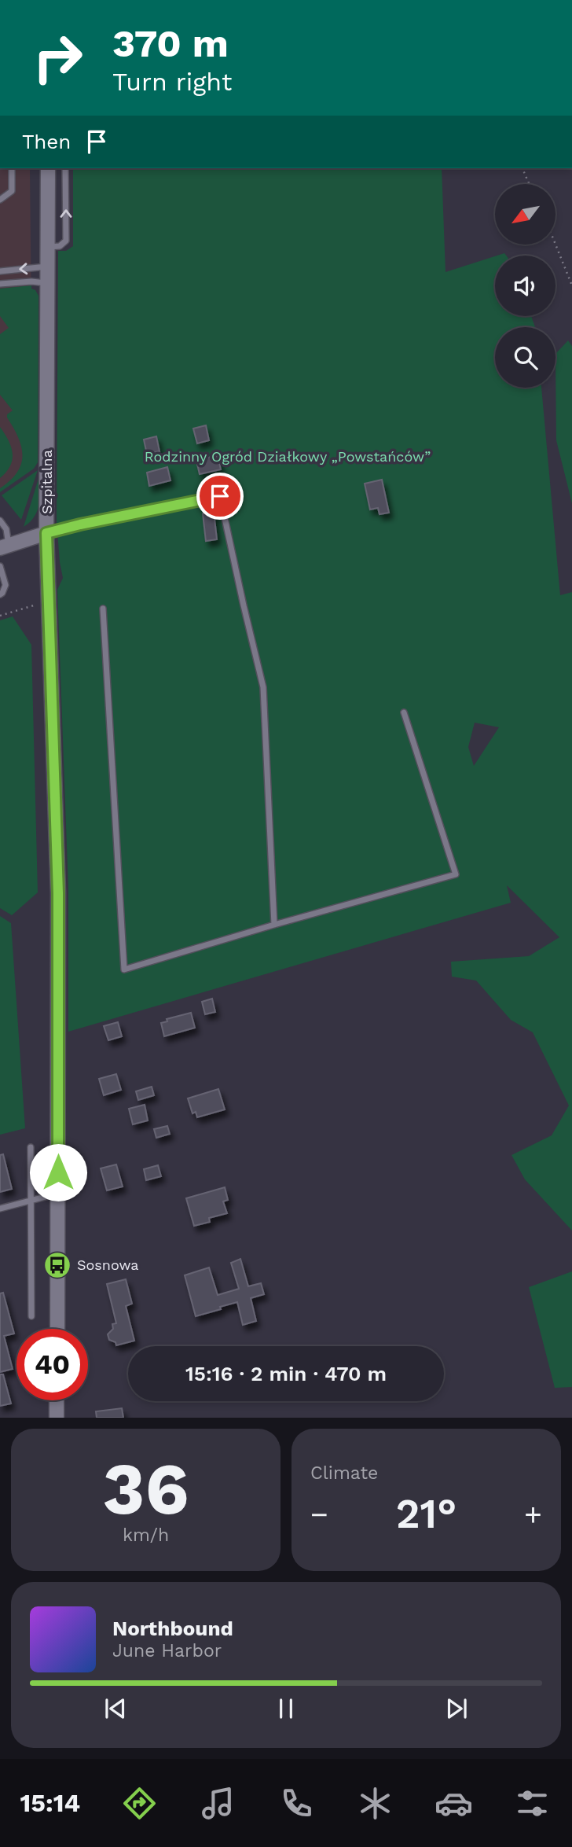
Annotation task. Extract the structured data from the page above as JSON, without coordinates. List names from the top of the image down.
{
  "streets": {
    "street": ["Szpitalna"]
  },
  "parks": ["Rodzinny Ogród Działkowy „Powstańców”"],
  "places": {
    "bus stop": ["Sosnowa"]
  },
  "north": "bottom left",
  "page": {
    "turn": ["370 m", "Turn right"],
    "then": "Then",
    "limit": "40",
    "trip": "15:16 · 2 min · 470 m",
    "tile": [
      ["36", "km/h"],
      "Climate"
    ],
    "heat": ["−", "21°", "+"],
    "song": ["Northbound", "June Harbor"],
    "tabs": "15:14"
  }
}
